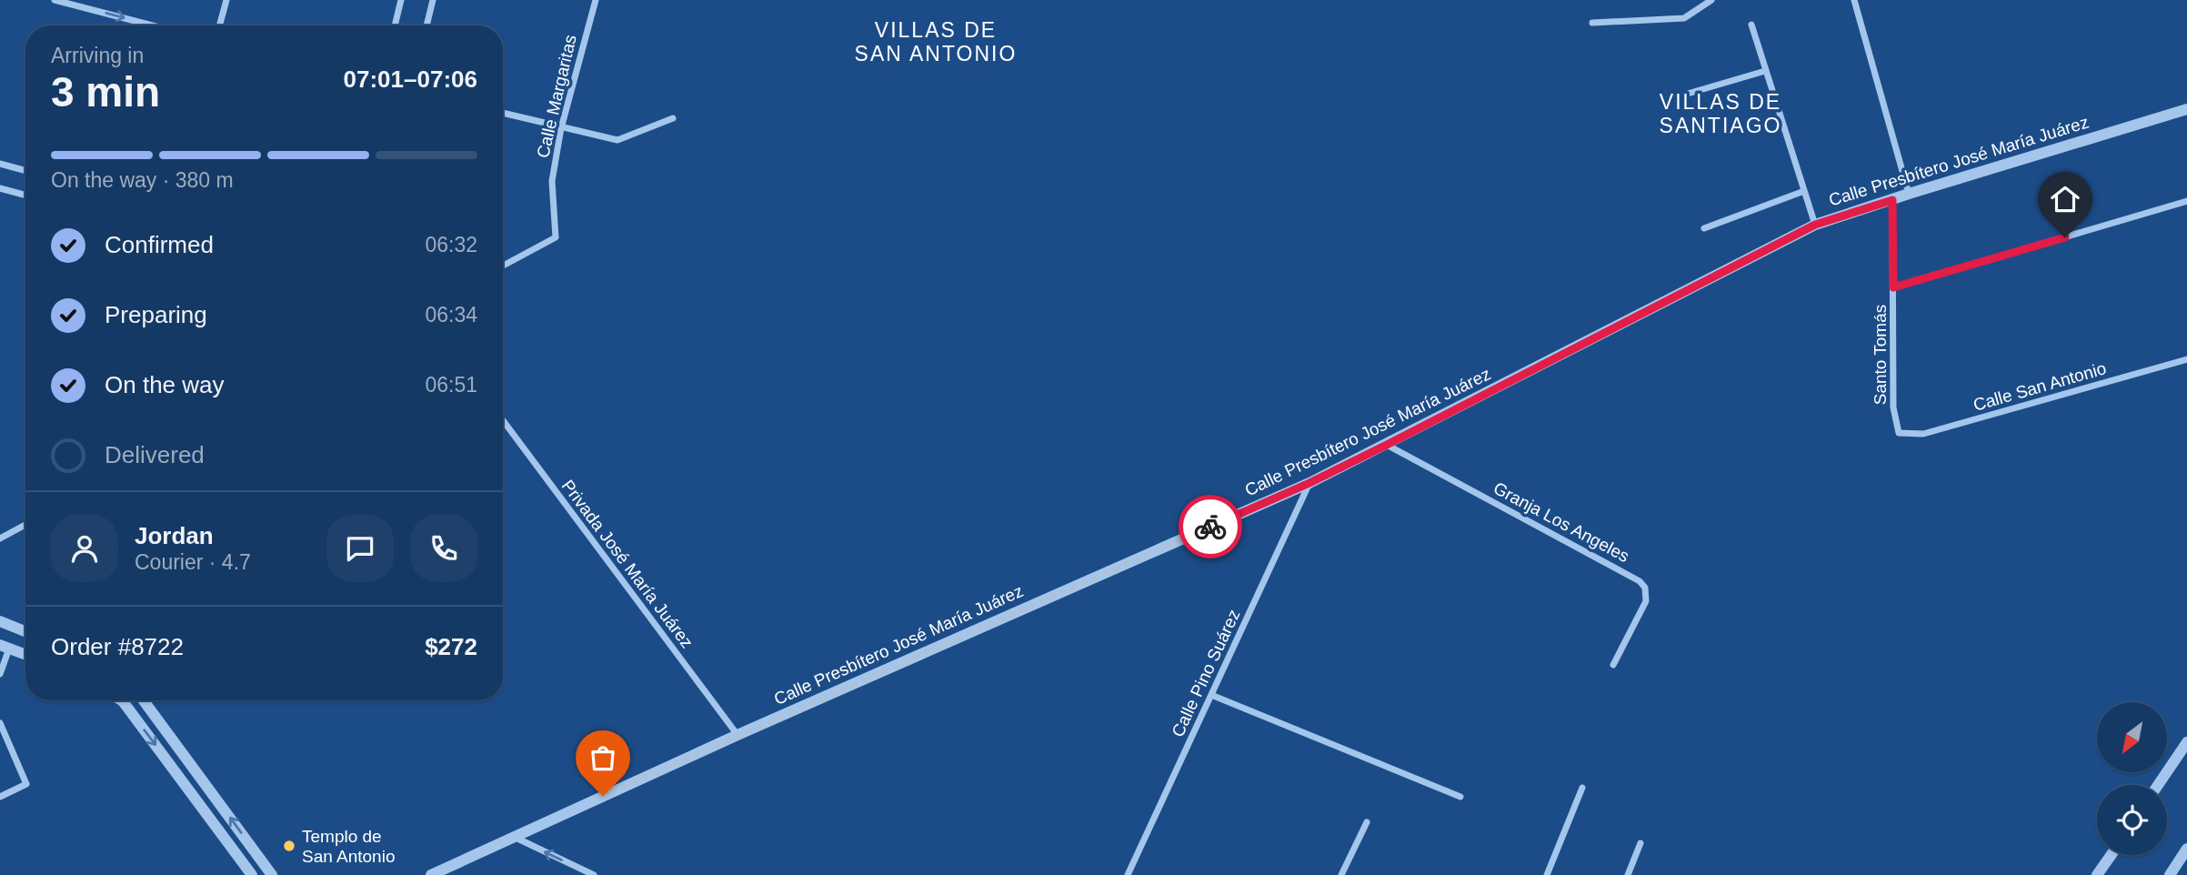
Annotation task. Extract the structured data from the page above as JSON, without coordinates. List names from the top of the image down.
{
  "streets": {
    "street": [
      "Calle Margaritas",
      "Calle Presbítero José María Juárez",
      "Santo Tomás",
      "Calle San Antonio",
      "Granja Los Angeles",
      "Privada José María Juárez",
      "Calle Pino Suárez"
    ]
  },
  "crossings": [
    ["Calle Presbítero José María Juárez", "Santo Tomás"],
    ["Calle Presbítero José María Juárez", "Granja Los Angeles"],
    ["Calle Presbítero José María Juárez", "Privada José María Juárez"],
    ["Calle Presbítero José María Juárez", "Calle Pino Suárez"],
    ["Santo Tomás", "Calle San Antonio"]
  ],
  "districts": ["VILLAS DE SAN ANTONIO", "VILLAS DE SANTIAGO"],
  "places": ["Templo de San Antonio"],
  "north": "bottom left",
  "page": {
    "heading": ["3 min", "Arriving in", "07:01–07:06"],
    "panel": [
      "Jordan",
      "Courier · 4.7",
      "Order #8722",
      "$272"
    ],
    "bar": "On the way · 380 m",
    "list": [
      ["Confirmed", "06:32"],
      ["Preparing", "06:34"],
      ["On the way", "06:51"],
      "Delivered"
    ]
  }
}
